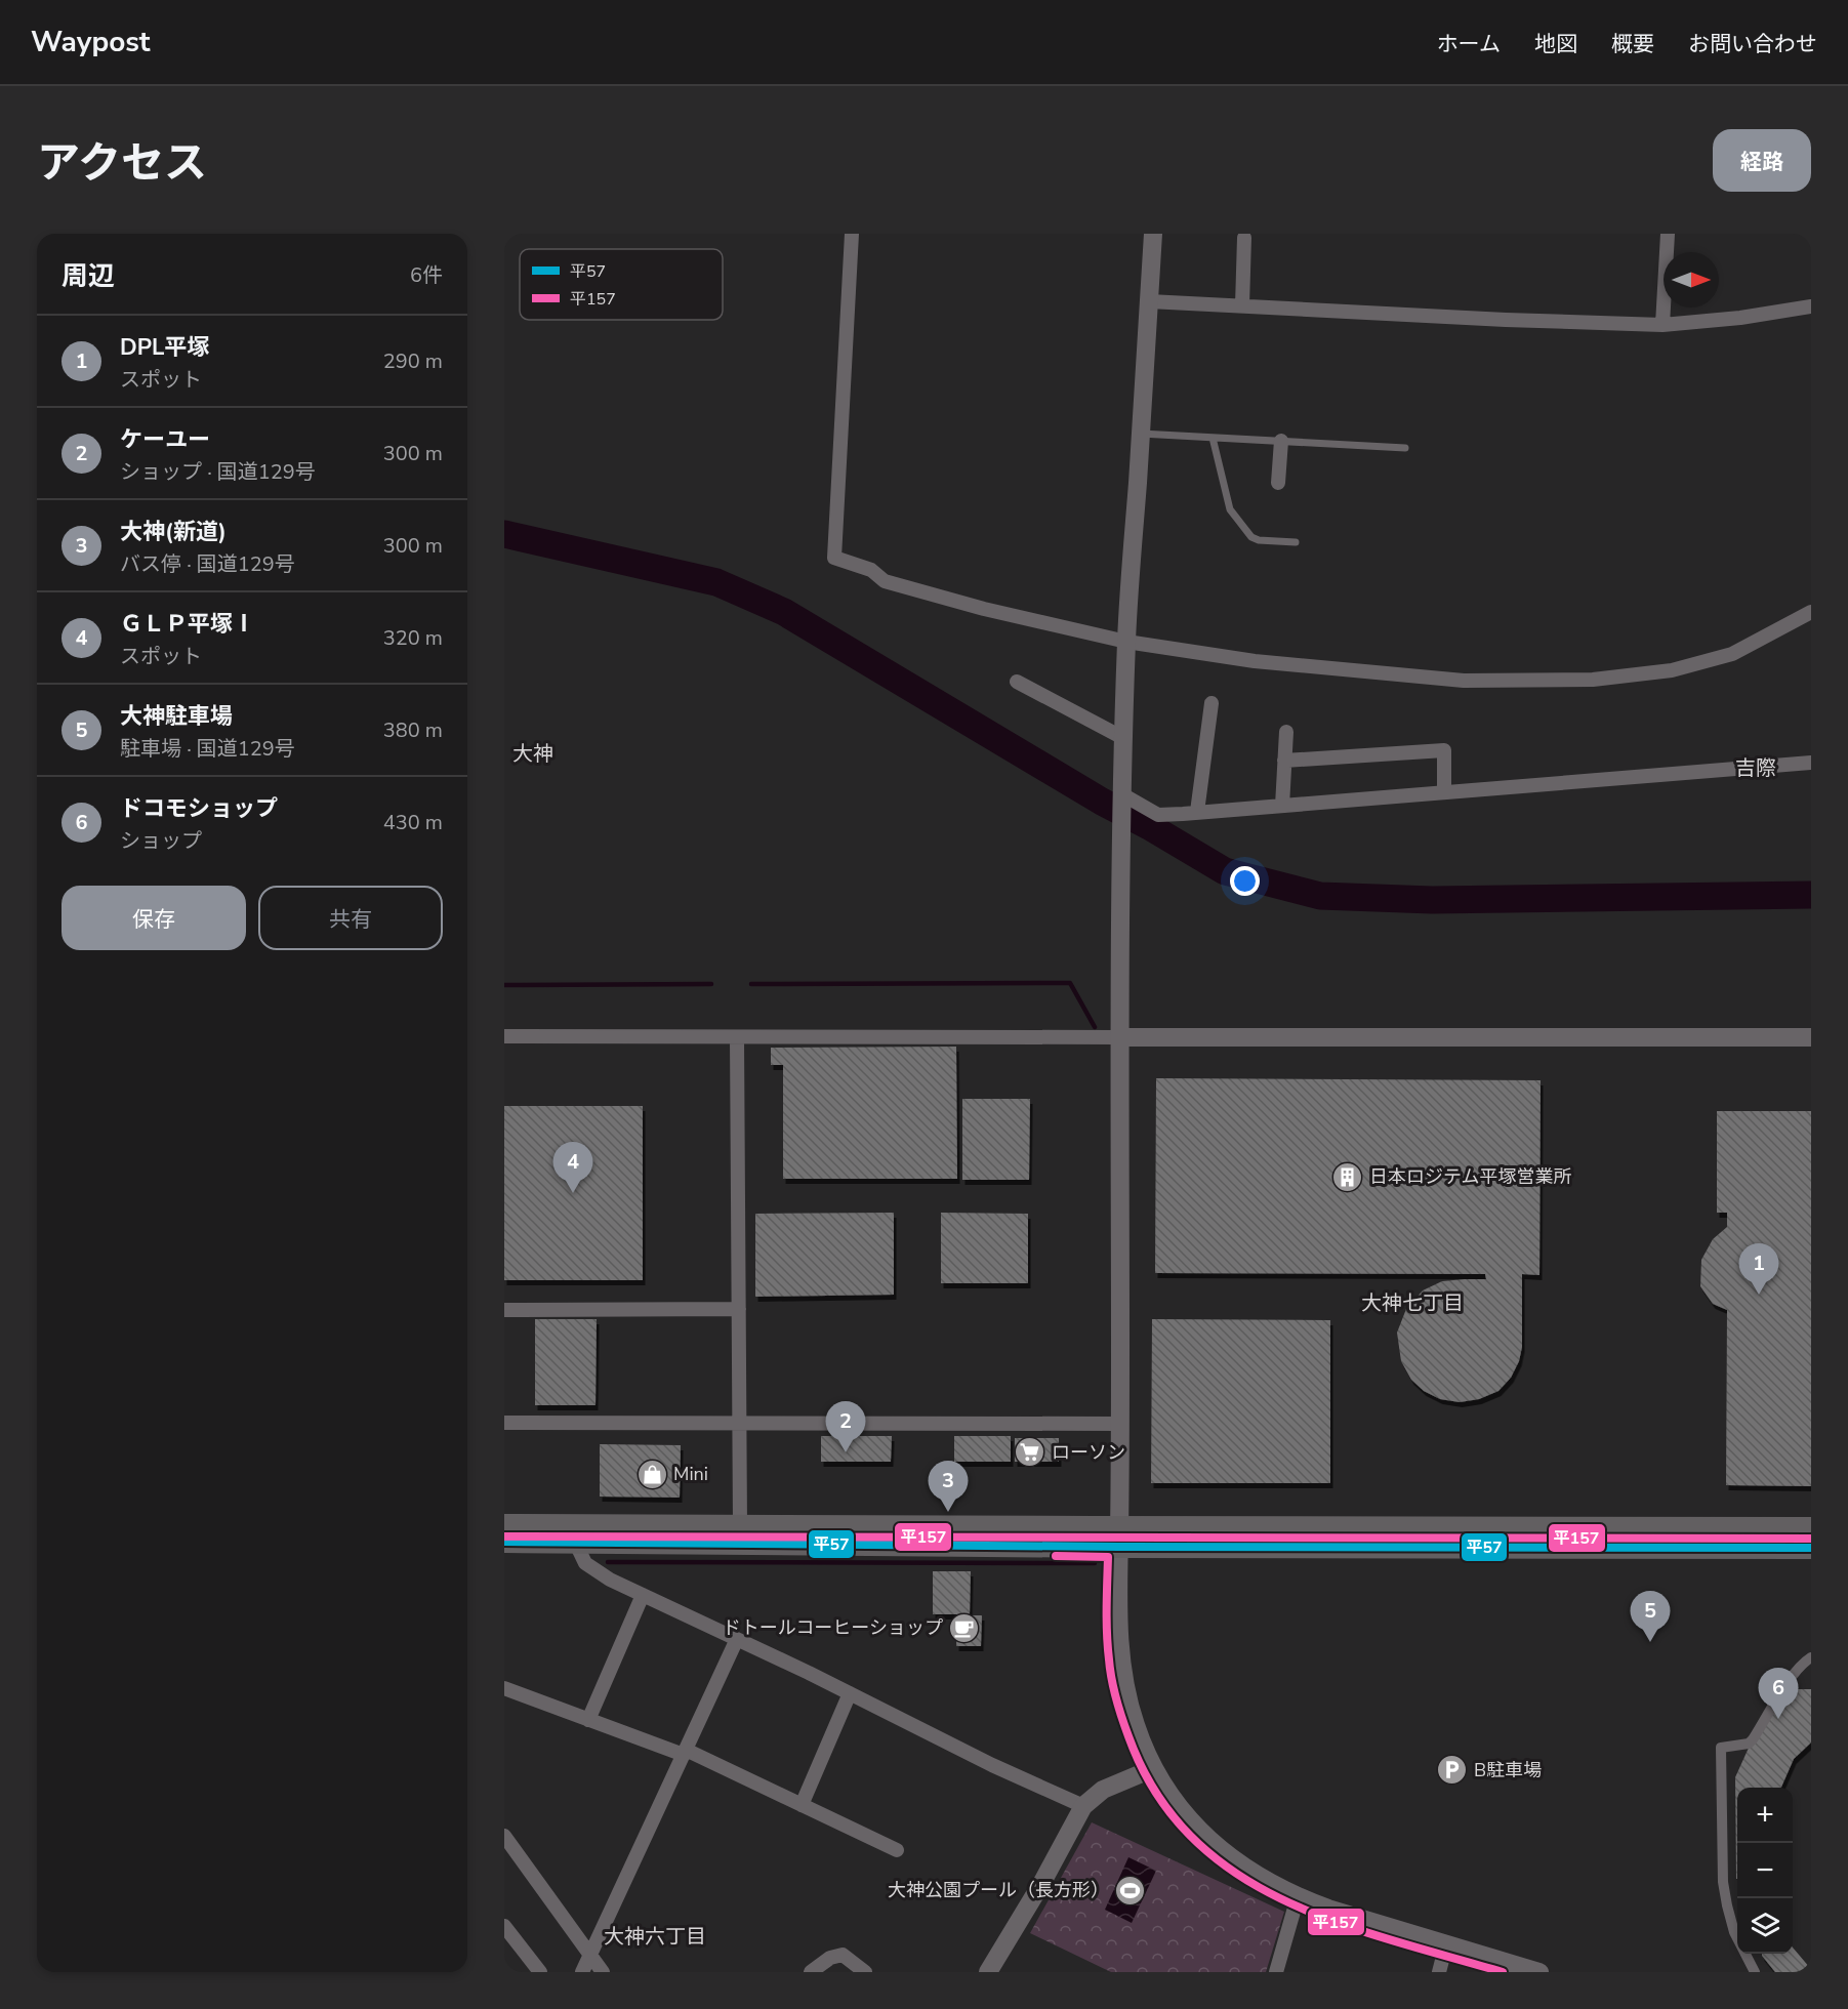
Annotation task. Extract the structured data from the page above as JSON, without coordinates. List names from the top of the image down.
{
  "districts": [
    "大神",
    "吉際",
    "大神七丁目",
    "大神六丁目"
  ],
  "places": {
    "building": ["日本ロジテム平塚営業所"],
    "supermarket": ["ローソン"],
    "shop": ["Mini"],
    "cafe": ["ドトールコーヒーショップ"],
    "parking": ["B駐車場"],
    "sports": ["大神公園プール（長方形）"]
  },
  "lines": ["transit line 平157", "transit line 平57"],
  "legend": ["平57", "平157"],
  "north": "right",
  "page": {
    "header": "Waypost",
    "nav": [
      "ホーム",
      "地図",
      "概要",
      "お問い合わせ"
    ],
    "title": "アクセス",
    "buttons": [
      "経路",
      ["保存", "共有"]
    ],
    "heading": ["周辺", "6件"],
    "list": [
      {
        "mark": "1",
        "name": "DPL平塚",
        "note": "スポット",
        "value": "290 m"
      },
      {
        "mark": "2",
        "name": "ケーユー",
        "note": "ショップ · 国道129号",
        "value": "300 m"
      },
      {
        "mark": "3",
        "name": "大神(新道)",
        "note": "バス停 · 国道129号",
        "value": "300 m"
      },
      {
        "mark": "4",
        "name": "ＧＬＰ平塚Ⅰ",
        "note": "スポット",
        "value": "320 m"
      },
      {
        "mark": "5",
        "name": "大神駐車場",
        "note": "駐車場 · 国道129号",
        "value": "380 m"
      },
      {
        "mark": "6",
        "name": "ドコモショップ",
        "note": "ショップ",
        "value": "430 m"
      }
    ],
    "pins": [
      "4",
      "1",
      "2",
      "3",
      "5",
      "6"
    ],
    "map_buttons": ["+", "−"]
  }
}
